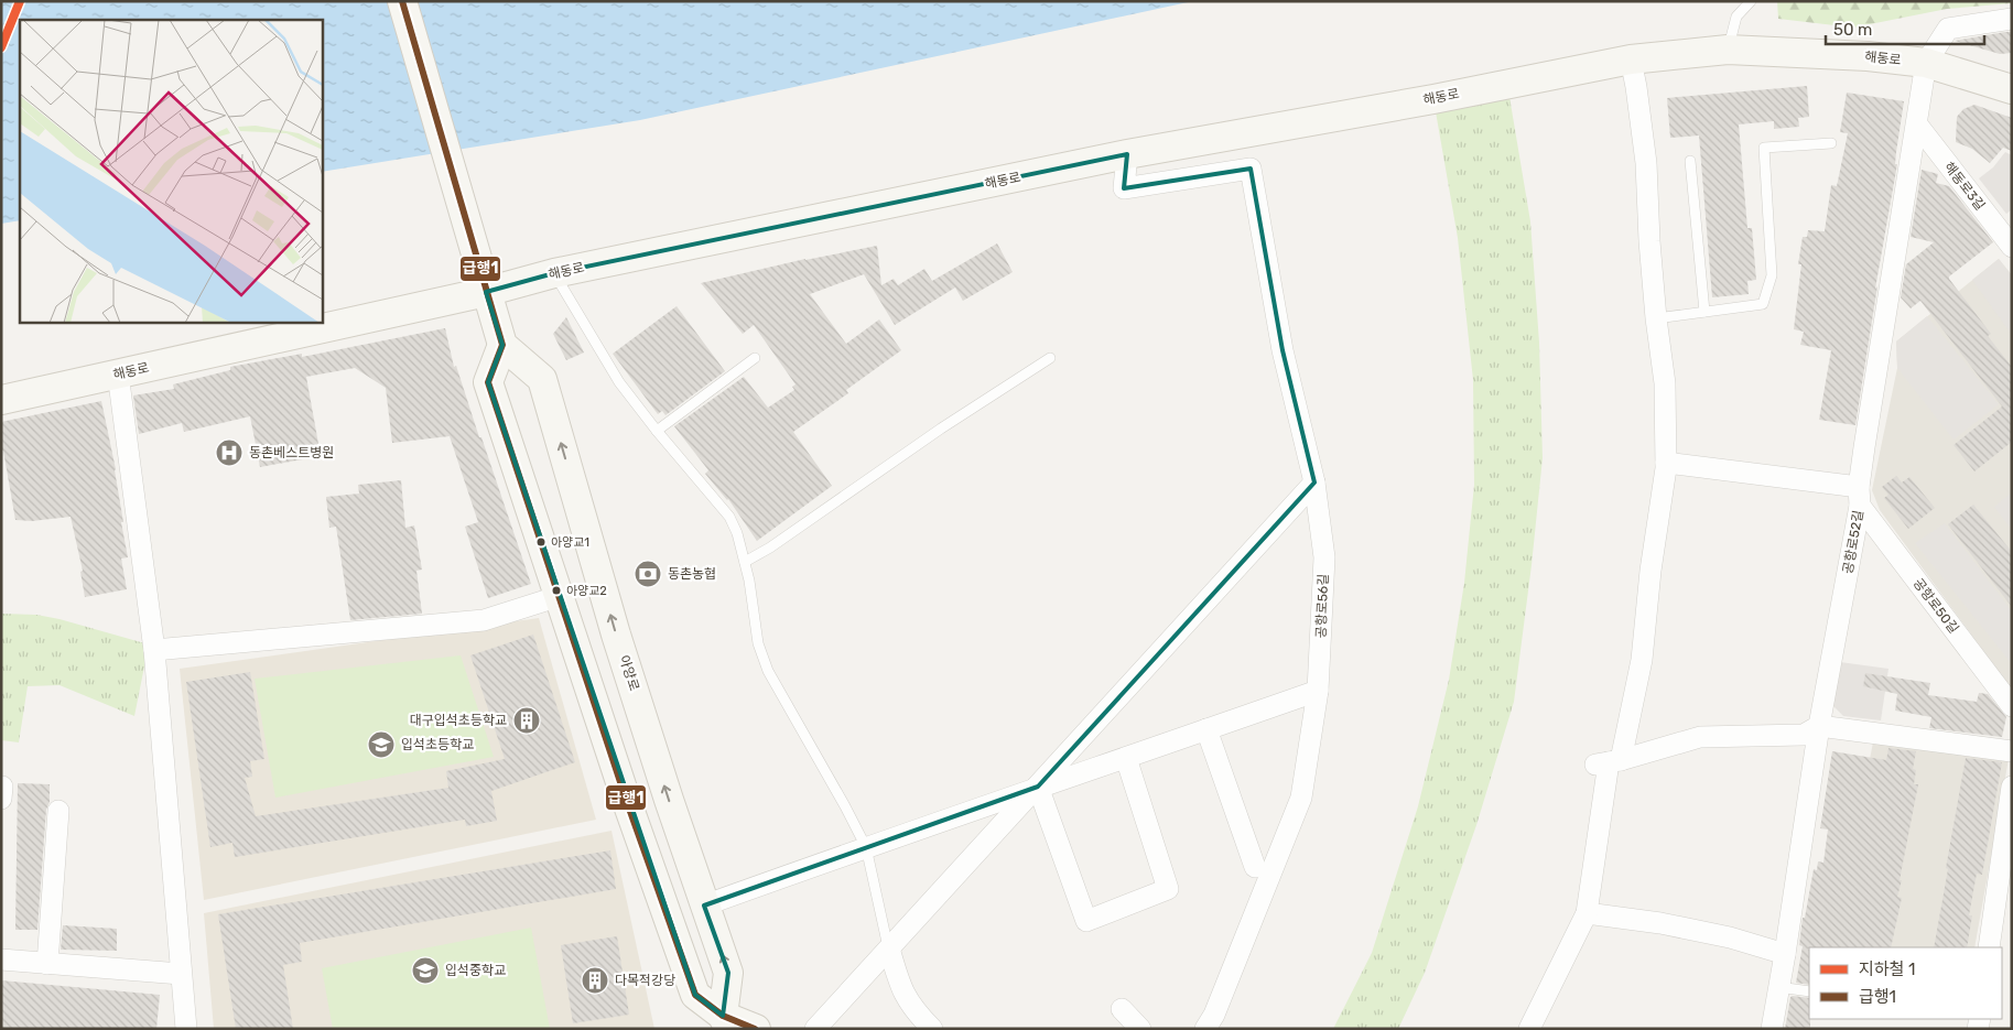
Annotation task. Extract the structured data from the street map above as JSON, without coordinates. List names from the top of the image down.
{
  "streets": {
    "street": [
      "해동로",
      "해동로3길",
      "공항로52길",
      "공항로56길",
      "공항로50길",
      "아양로"
    ]
  },
  "crossings": [
    ["해동로", "공항로52길"],
    ["해동로", "공항로56길"],
    ["해동로3길", "공항로52길"],
    ["공항로52길", "공항로50길"]
  ],
  "places": {
    "hospital": ["동촌베스트병원"],
    "other": ["아양교1", "아양교2"],
    "bank": ["동촌농협"],
    "building": ["대구입석초등학교", "다목적강당"],
    "school or university": ["입석초등학교", "입석중학교"]
  },
  "lines": ["metro line 1", "transit line 급행1"],
  "legend": ["지하철 1", "급행1"],
  "scale_bar": "50 m"
}
